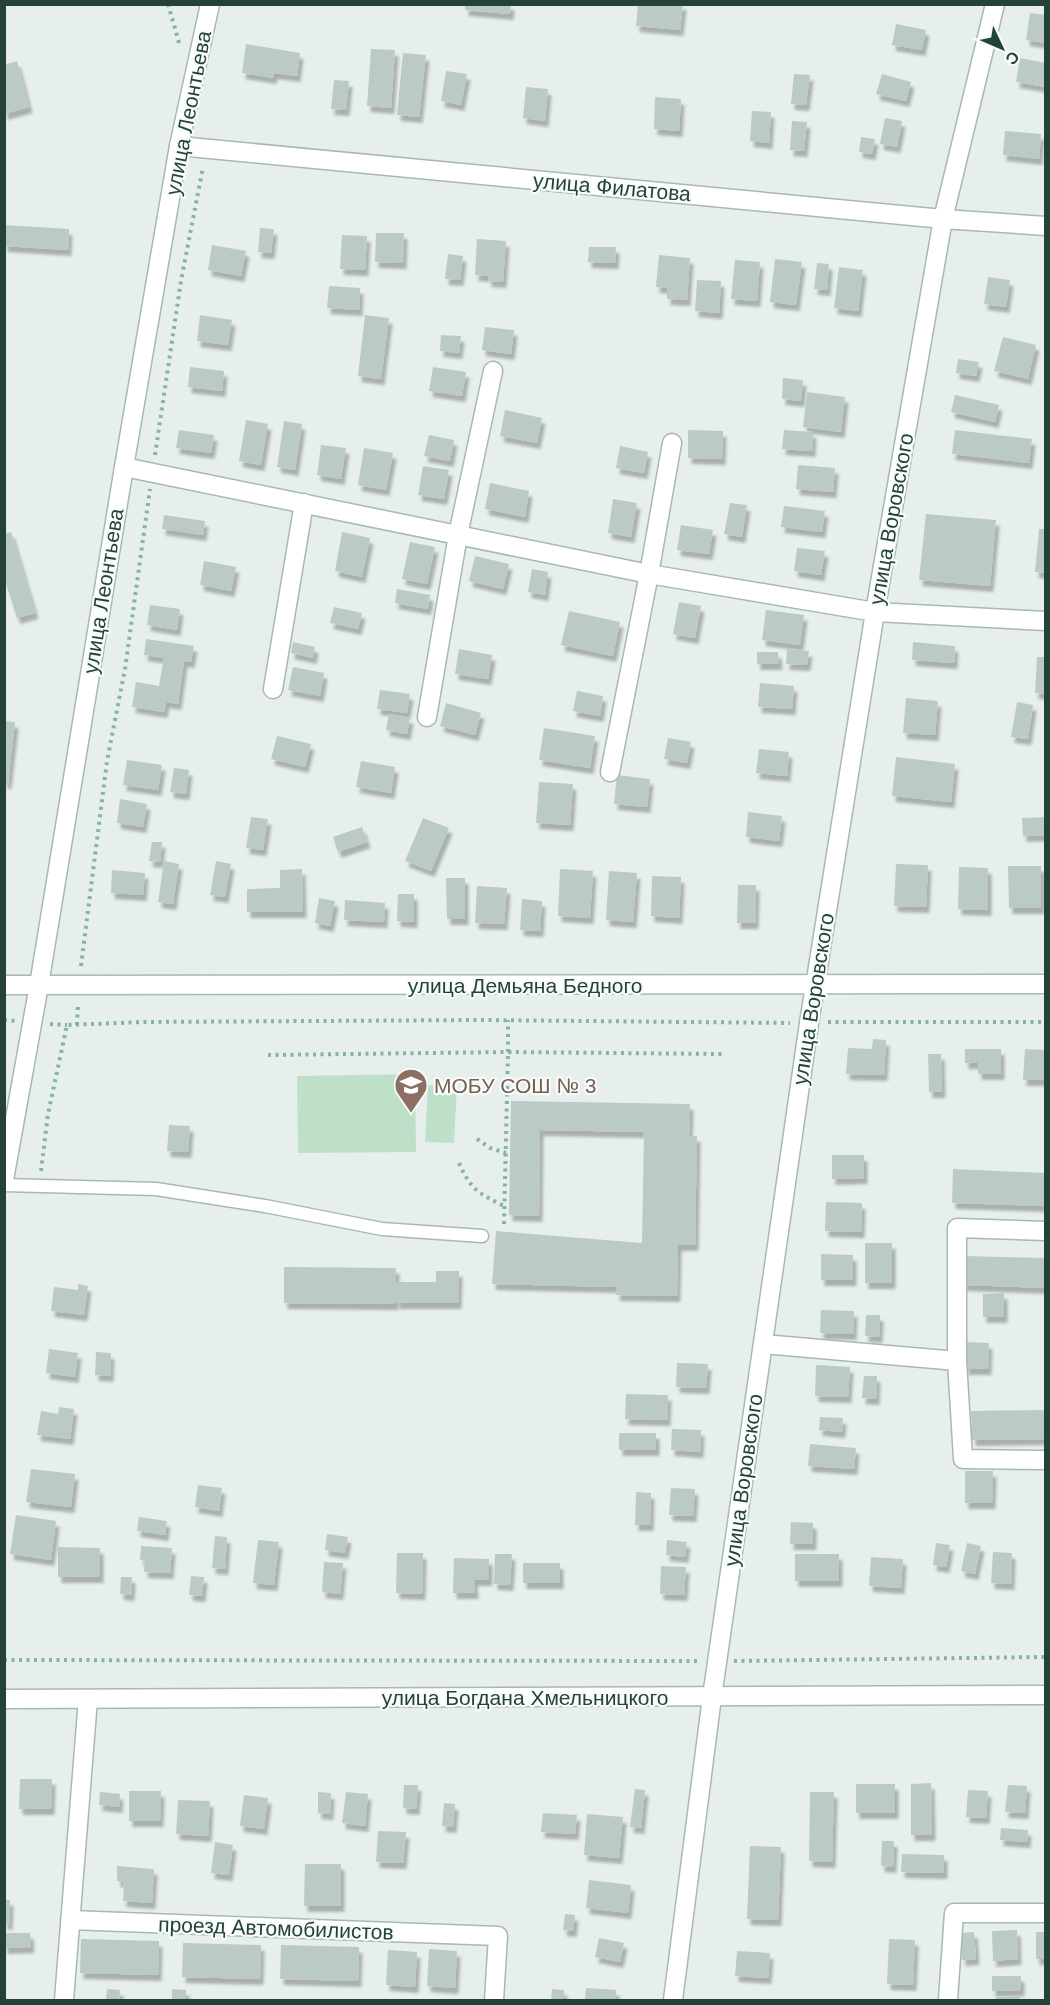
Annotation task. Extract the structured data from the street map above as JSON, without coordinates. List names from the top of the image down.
{
  "streets": {
    "street": [
      "улица Леонтьева",
      "улица Филатова",
      "улица Воровского",
      "улица Демьяна Бедного",
      "улица Богдана Хмельницкого",
      "проезд Автомобилистов"
    ]
  },
  "crossings": [
    ["улица Леонтьева", "улица Филатова"],
    ["улица Леонтьева", "улица Демьяна Бедного"],
    ["улица Филатова", "улица Воровского"],
    ["улица Воровского", "улица Демьяна Бедного"],
    ["улица Воровского", "улица Богдана Хмельницкого"]
  ],
  "places": {
    "school or university": ["МОБУ СОШ № 3"]
  },
  "north": "bottom right"
}
